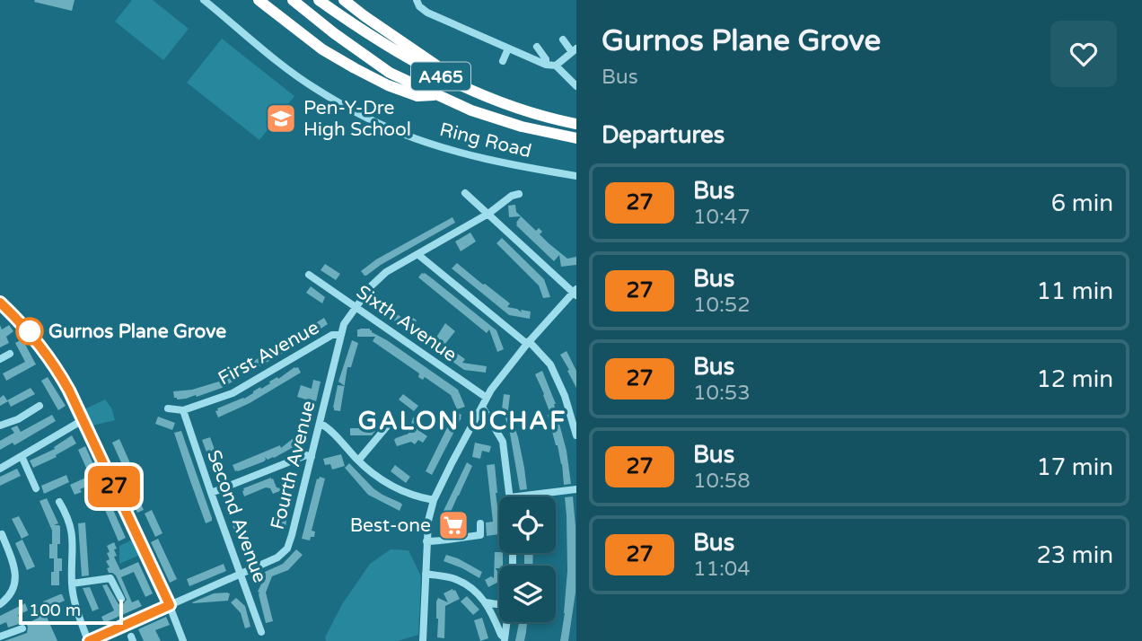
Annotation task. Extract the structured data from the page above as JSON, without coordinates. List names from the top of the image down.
{
  "streets": {
    "highway": ["A465"],
    "street": [
      "Ring Road",
      "Sixth Avenue",
      "First Avenue",
      "Fourth Avenue",
      "Second Avenue"
    ]
  },
  "crossings": [
    ["Sixth Avenue", "First Avenue"],
    ["First Avenue", "Fourth Avenue"],
    ["First Avenue", "Second Avenue"],
    ["Fourth Avenue", "Second Avenue"]
  ],
  "districts": ["GALON UCHAF"],
  "places": {
    "school or university": ["Pen-Y-Dre High School"],
    "other": ["Gurnos Plane Grove"],
    "supermarket": ["Best-one"]
  },
  "lines": ["bus line 27"],
  "scale_bar": "100 m",
  "page": {
    "on_map": "27",
    "heading": [
      ["Gurnos Plane Grove", "Bus"],
      "Departures"
    ],
    "list": [
      {
        "mark": "27",
        "name": "Bus",
        "note": "10:47",
        "value": "6 min"
      },
      {
        "mark": "27",
        "name": "Bus",
        "note": "10:52",
        "value": "11 min"
      },
      {
        "mark": "27",
        "name": "Bus",
        "note": "10:53",
        "value": "12 min"
      },
      {
        "mark": "27",
        "name": "Bus",
        "note": "10:58",
        "value": "17 min"
      },
      {
        "mark": "27",
        "name": "Bus",
        "note": "11:04",
        "value": "23 min"
      }
    ],
    "scale": "100 m"
  }
}
